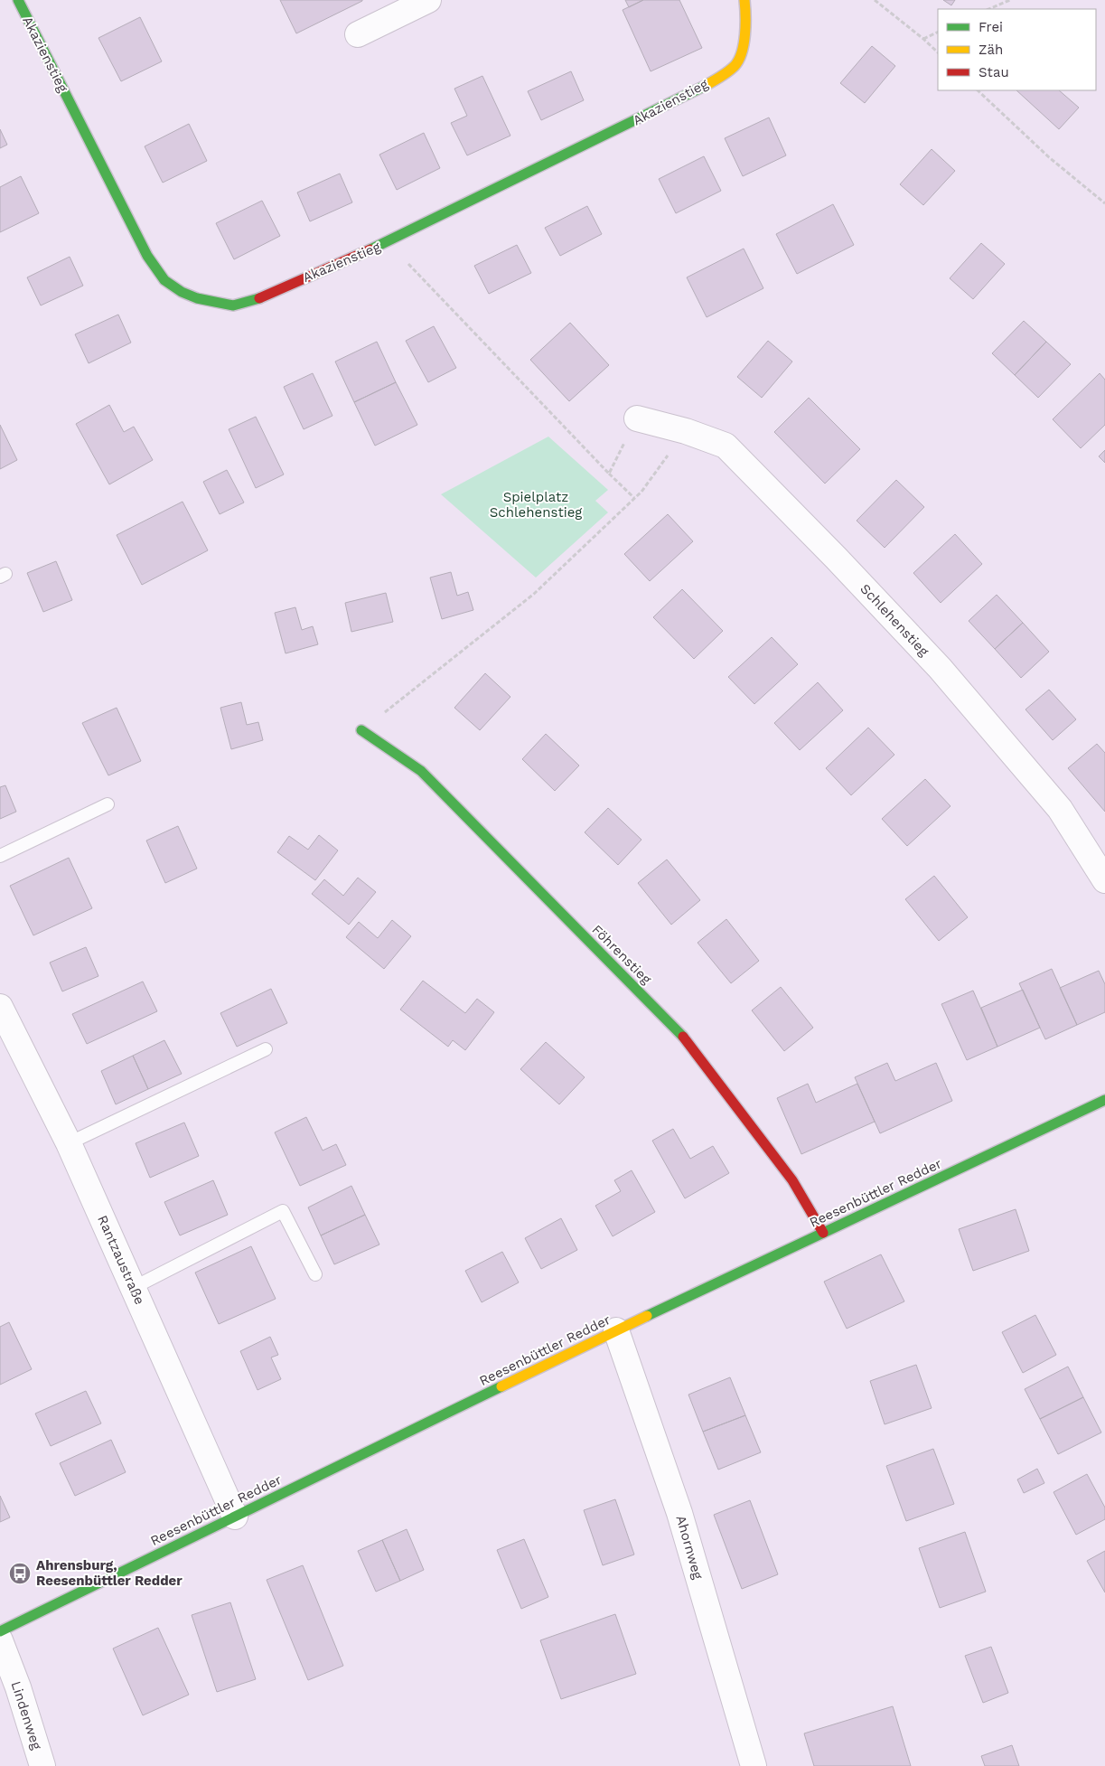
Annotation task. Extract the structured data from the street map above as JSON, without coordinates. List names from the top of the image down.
{
  "streets": {
    "street": [
      "Akazienstieg",
      "Schlehenstieg",
      "Föhrenstieg",
      "Reesenbüttler Redder",
      "Rantzaustraße",
      "Ahornweg",
      "Lindenweg"
    ]
  },
  "crossings": [
    ["Föhrenstieg", "Reesenbüttler Redder"],
    ["Reesenbüttler Redder", "Rantzaustraße"],
    ["Reesenbüttler Redder", "Ahornweg"]
  ],
  "parks": ["Spielplatz Schlehenstieg"],
  "places": {
    "bus stop": ["Ahrensburg, Reesenbüttler Redder"]
  },
  "legend": ["Frei", "Zäh", "Stau"]
}
